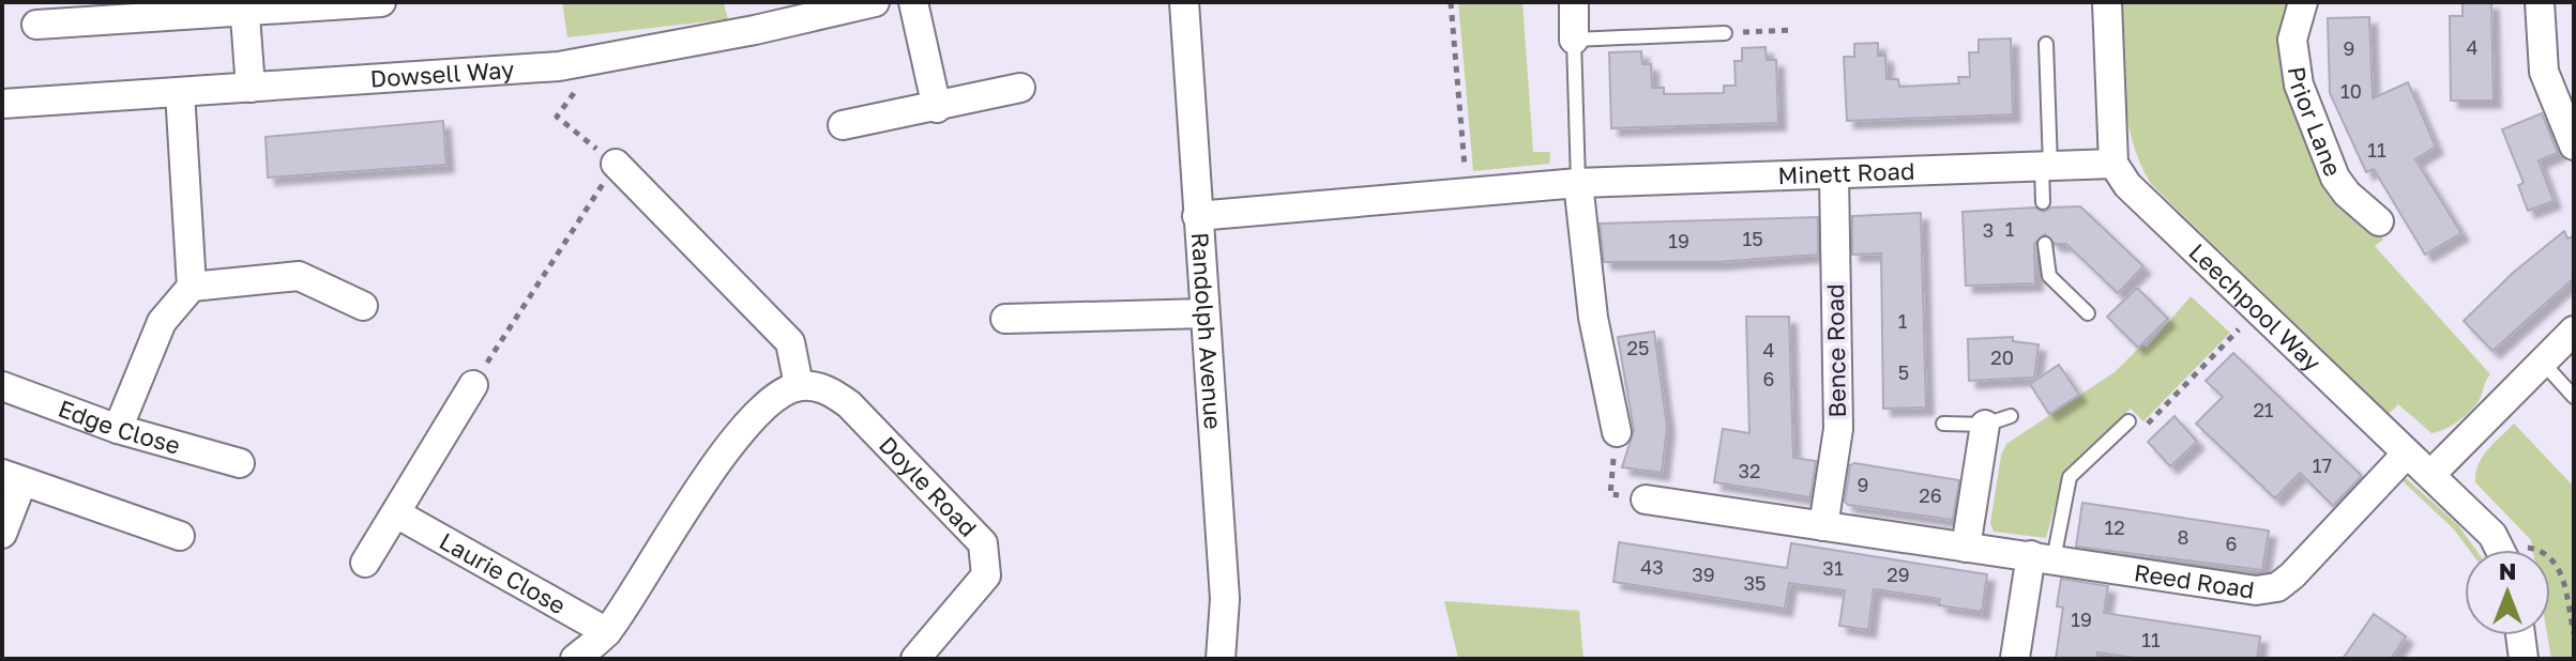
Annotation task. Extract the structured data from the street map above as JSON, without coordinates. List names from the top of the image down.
{
  "streets": {
    "street": [
      "Dowsell Way",
      "Prior Lane",
      "Minett Road",
      "Leechpool Way",
      "Randolph Avenue",
      "Bence Road",
      "Edge Close",
      "Doyle Road",
      "Laurie Close",
      "Reed Road"
    ]
  },
  "crossings": [
    ["Minett Road", "Leechpool Way"],
    ["Minett Road", "Randolph Avenue"],
    ["Minett Road", "Bence Road"],
    ["Leechpool Way", "Reed Road"],
    ["Bence Road", "Reed Road"]
  ],
  "house_numbers": [
    "4",
    "9",
    "10",
    "11",
    "1",
    "3",
    "15",
    "19",
    "1",
    "25",
    "4",
    "20",
    "5",
    "6",
    "21",
    "17",
    "32",
    "9",
    "26",
    "12",
    "8",
    "6",
    "43",
    "31",
    "39",
    "29",
    "35",
    "19",
    "11"
  ],
  "north": "top"
}
